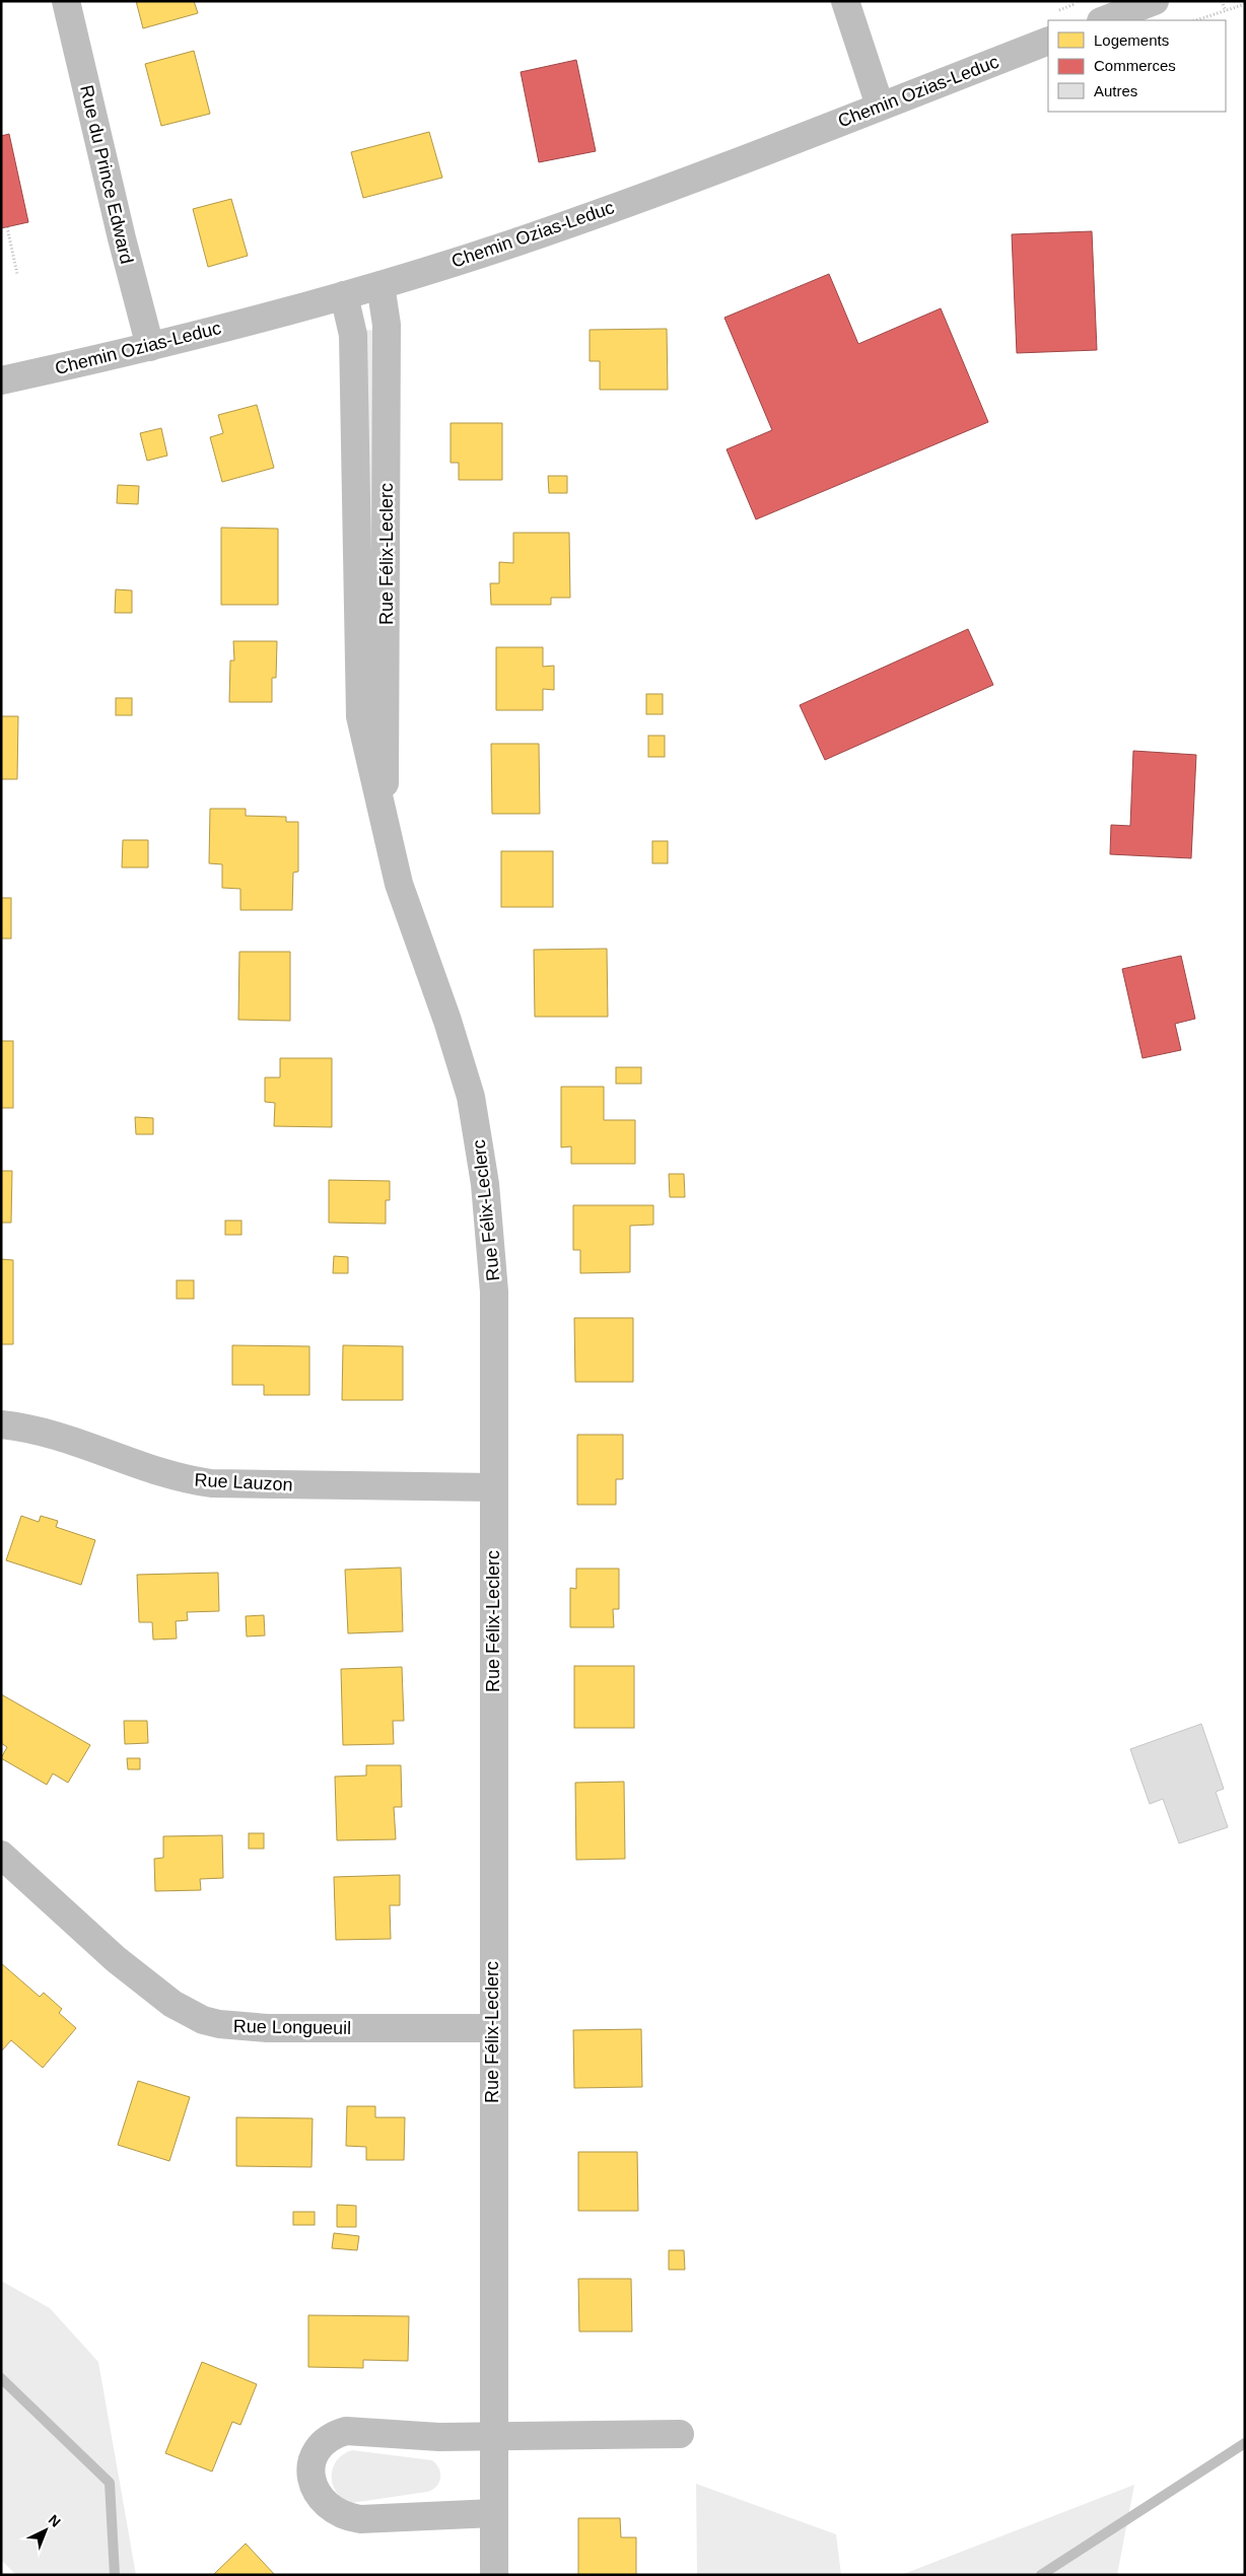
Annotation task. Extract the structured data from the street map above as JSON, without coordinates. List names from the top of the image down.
{
  "streets": {
    "street": [
      "Chemin Ozias-Leduc",
      "Rue du Prince Edward",
      "Rue Félix-Leclerc",
      "Rue Lauzon",
      "Rue Longueuil"
    ]
  },
  "crossings": [
    ["Chemin Ozias-Leduc", "Rue du Prince Edward"],
    ["Chemin Ozias-Leduc", "Rue Félix-Leclerc"],
    ["Rue Félix-Leclerc", "Rue Lauzon"],
    ["Rue Félix-Leclerc", "Rue Longueuil"]
  ],
  "legend": ["Logements", "Commerces", "Autres"],
  "north": "top right"
}
